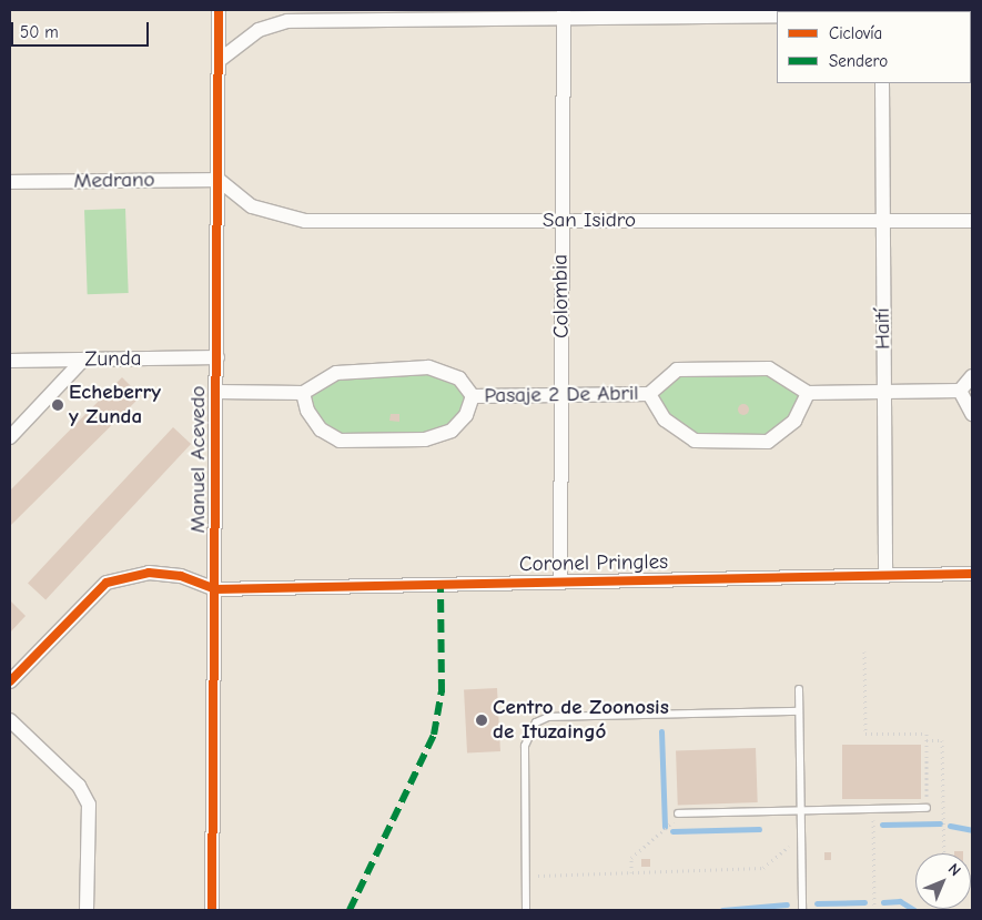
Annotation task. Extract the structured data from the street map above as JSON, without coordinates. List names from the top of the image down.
{
  "streets": {
    "street": [
      "Medrano",
      "San Isidro",
      "Colombia",
      "Haití",
      "Zunda",
      "Pasaje 2 De Abril",
      "Manuel Acevedo",
      "Coronel Pringles"
    ]
  },
  "crossings": [
    ["Medrano", "San Isidro"],
    ["Medrano", "Manuel Acevedo"],
    ["San Isidro", "Colombia"],
    ["San Isidro", "Haití"],
    ["San Isidro", "Manuel Acevedo"],
    ["Colombia", "Pasaje 2 De Abril"],
    ["Colombia", "Coronel Pringles"],
    ["Haití", "Coronel Pringles"],
    ["Zunda", "Manuel Acevedo"],
    ["Manuel Acevedo", "Coronel Pringles"]
  ],
  "places": ["Echeberry y Zunda", "Centro de Zoonosis de Ituzaingó"],
  "legend": ["Ciclovía", "Sendero"],
  "scale_bar": "50 m",
  "north": "top right"
}
